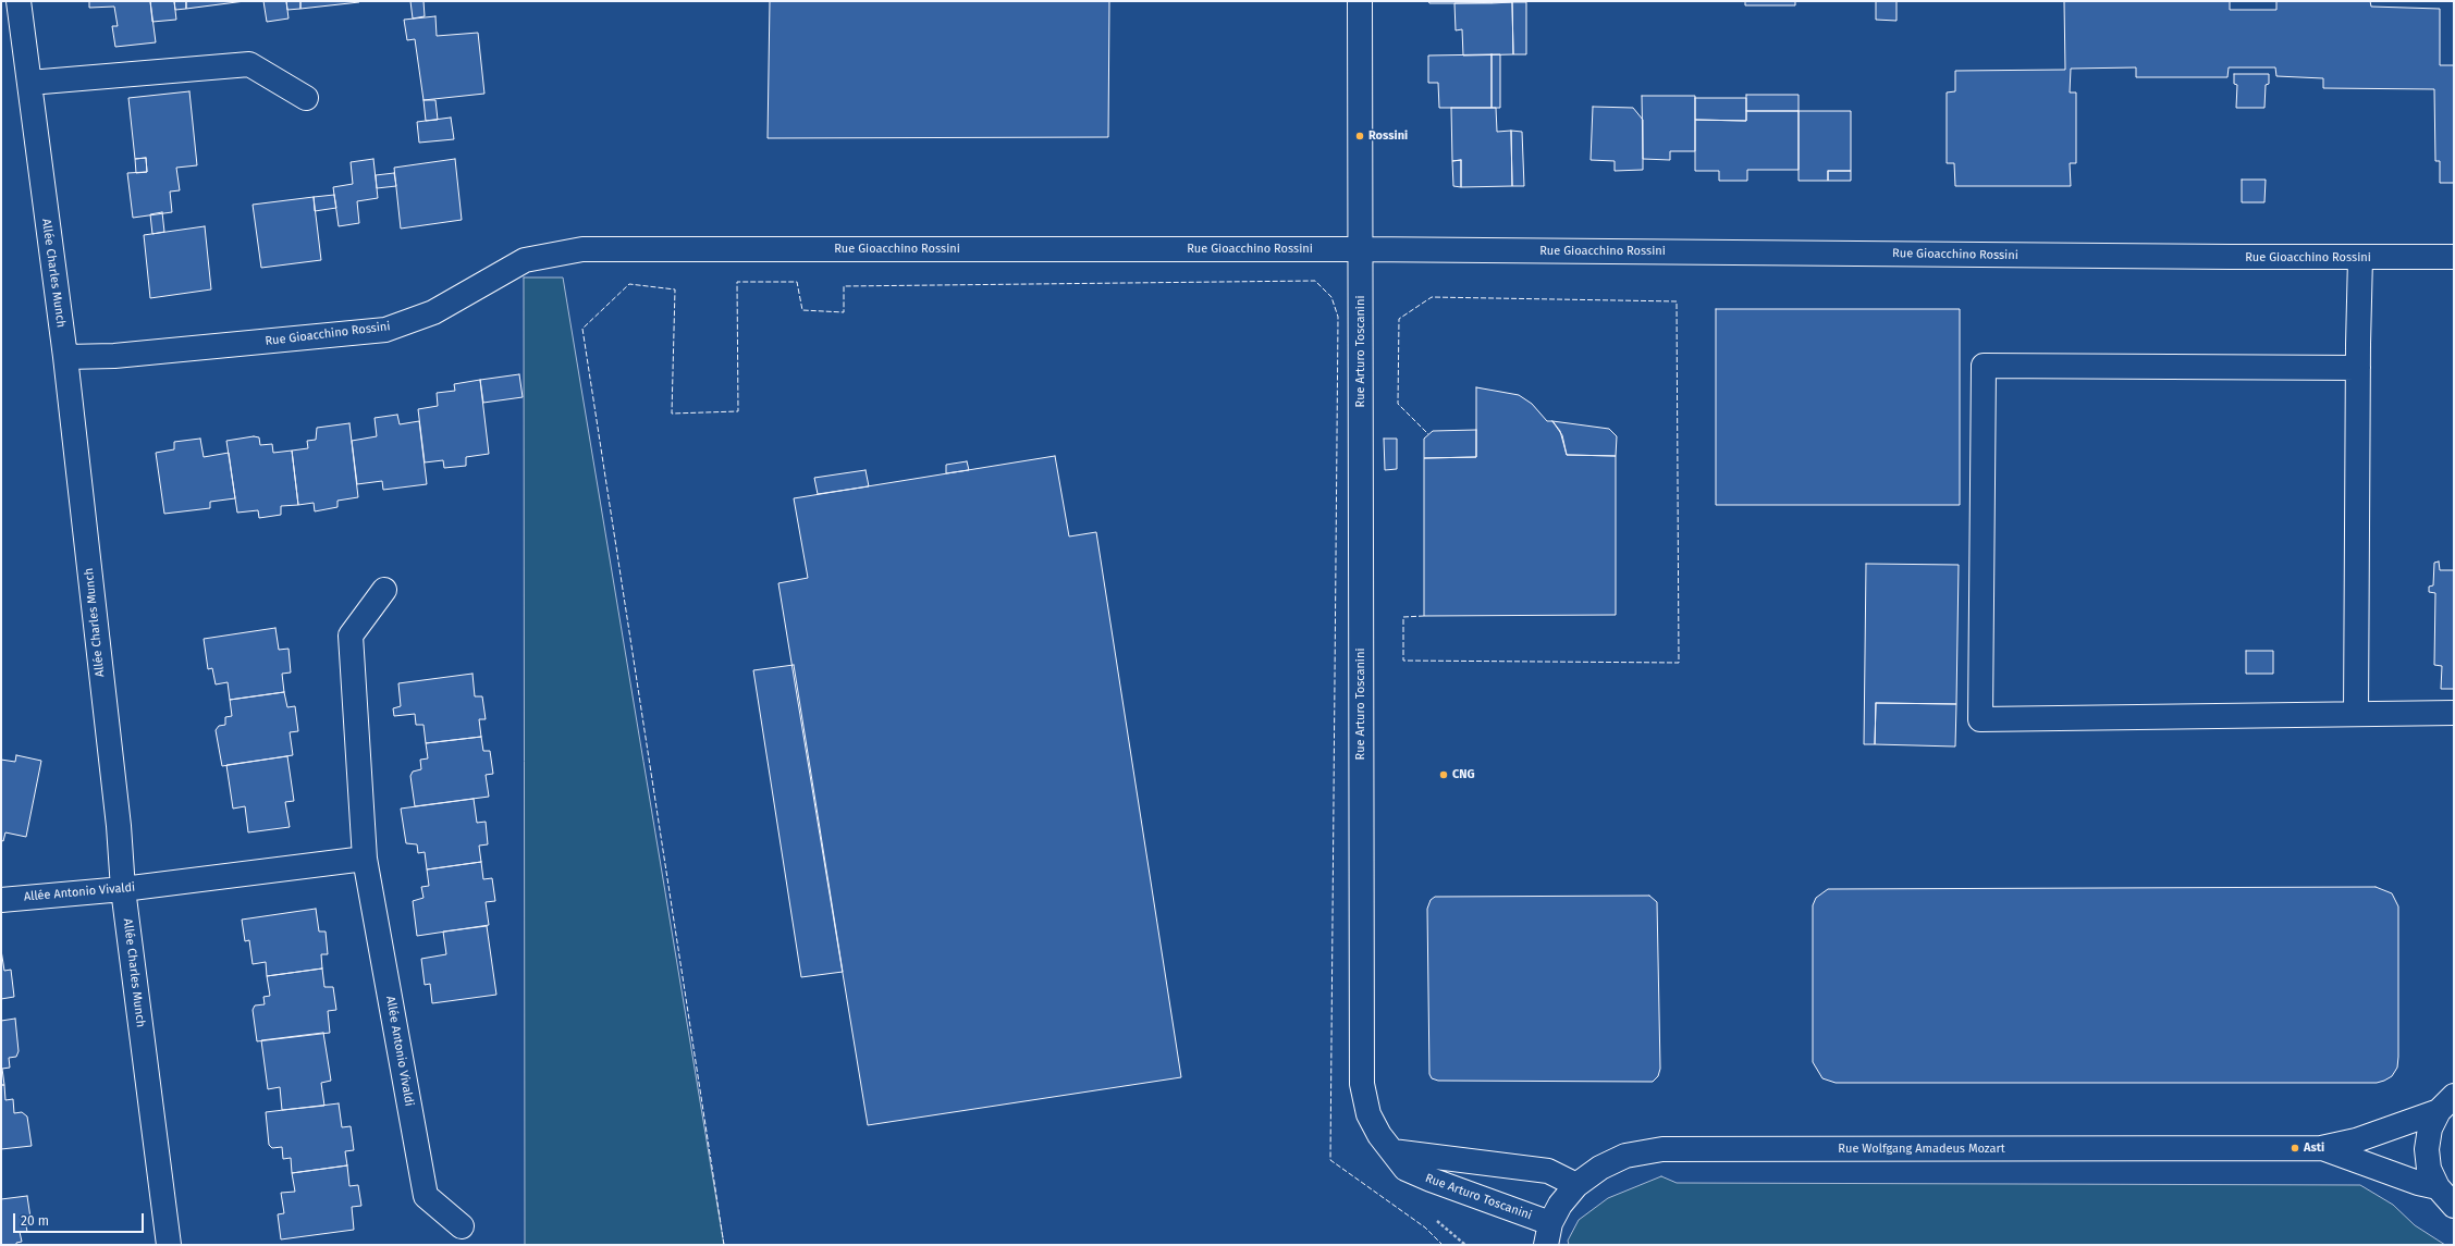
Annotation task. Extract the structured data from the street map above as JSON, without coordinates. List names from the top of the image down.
{
  "streets": {
    "street": [
      "Rue Gioacchino Rossini",
      "Allée Charles Munch",
      "Rue Arturo Toscanini",
      "Allée Antonio Vivaldi",
      "Rue Wolfgang Amadeus Mozart"
    ]
  },
  "crossings": [
    ["Rue Gioacchino Rossini", "Allée Charles Munch"],
    ["Rue Gioacchino Rossini", "Rue Arturo Toscanini"],
    ["Allée Charles Munch", "Allée Antonio Vivaldi"],
    ["Rue Arturo Toscanini", "Rue Wolfgang Amadeus Mozart"]
  ],
  "places": ["Rossini", "CNG", "Asti"],
  "scale_bar": "20 m"
}
